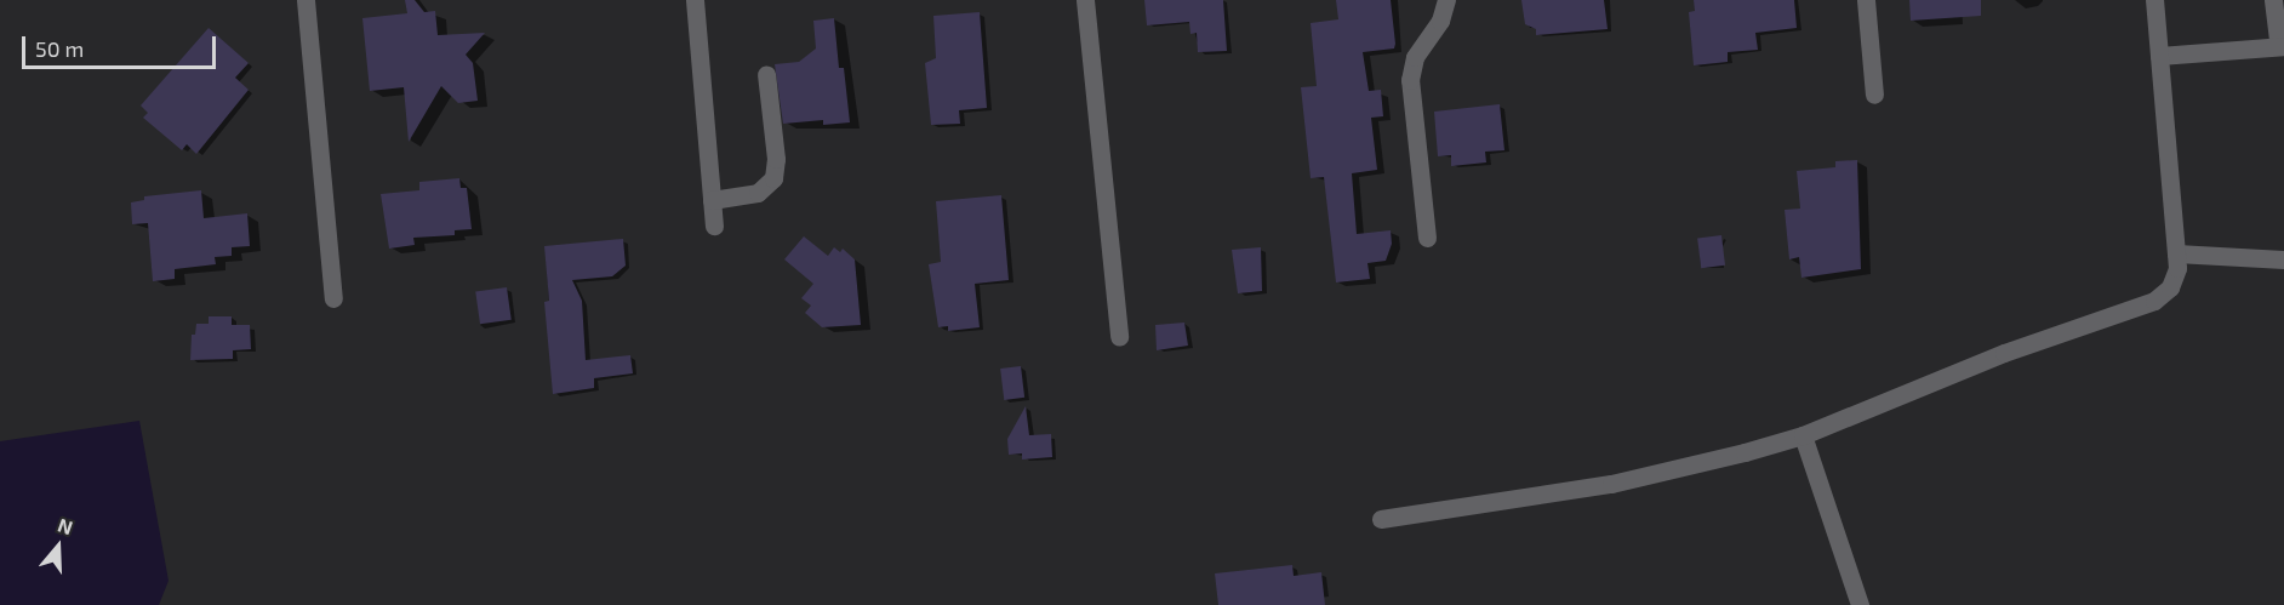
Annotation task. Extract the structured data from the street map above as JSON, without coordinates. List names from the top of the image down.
{
  "scale_bar": "50 m",
  "north": "top"
}
